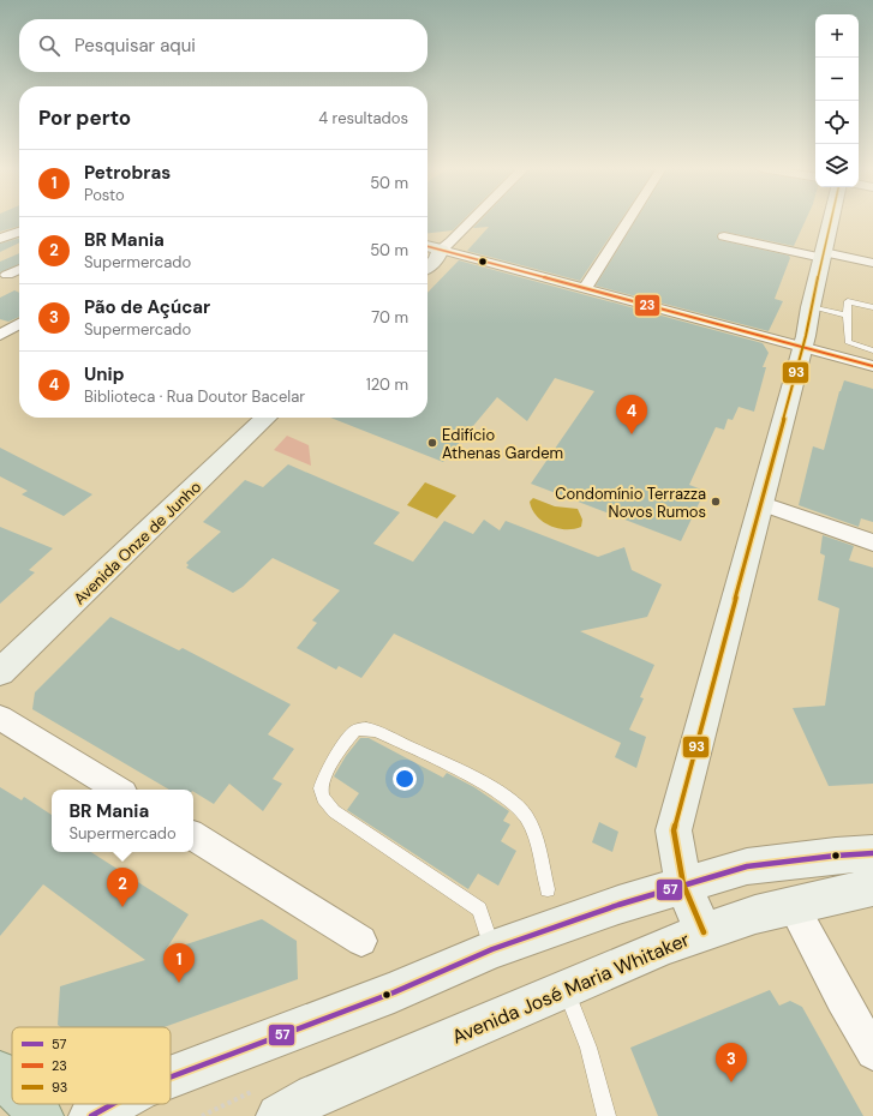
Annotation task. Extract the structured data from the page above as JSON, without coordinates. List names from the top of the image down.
{
  "streets": {
    "street": ["Avenida Onze de Junho", "Avenida José Maria Whitaker"]
  },
  "places": ["Edifício Athenas Gardem", "Condomínio Terrazza Novos Rumos"],
  "lines": ["transit line 93", "transit line 23", "transit line 57"],
  "legend": ["57", "23", "93"],
  "page": {
    "map_buttons": ["+", "−"],
    "search": "Pesquisar aqui",
    "heading": ["Por perto", "4 resultados"],
    "list": [
      {
        "mark": "1",
        "name": "Petrobras",
        "note": "Posto",
        "value": "50 m"
      },
      {
        "mark": "2",
        "name": "BR Mania",
        "note": "Supermercado",
        "value": "50 m"
      },
      {
        "mark": "3",
        "name": "Pão de Açúcar",
        "note": "Supermercado",
        "value": "70 m"
      },
      {
        "mark": "4",
        "name": "Unip",
        "note": "Biblioteca · Rua Doutor Bacelar",
        "value": "120 m"
      }
    ],
    "pins": [
      "4",
      "2",
      "1",
      "3"
    ],
    "popup": ["BR Mania", "Supermercado"]
  }
}
